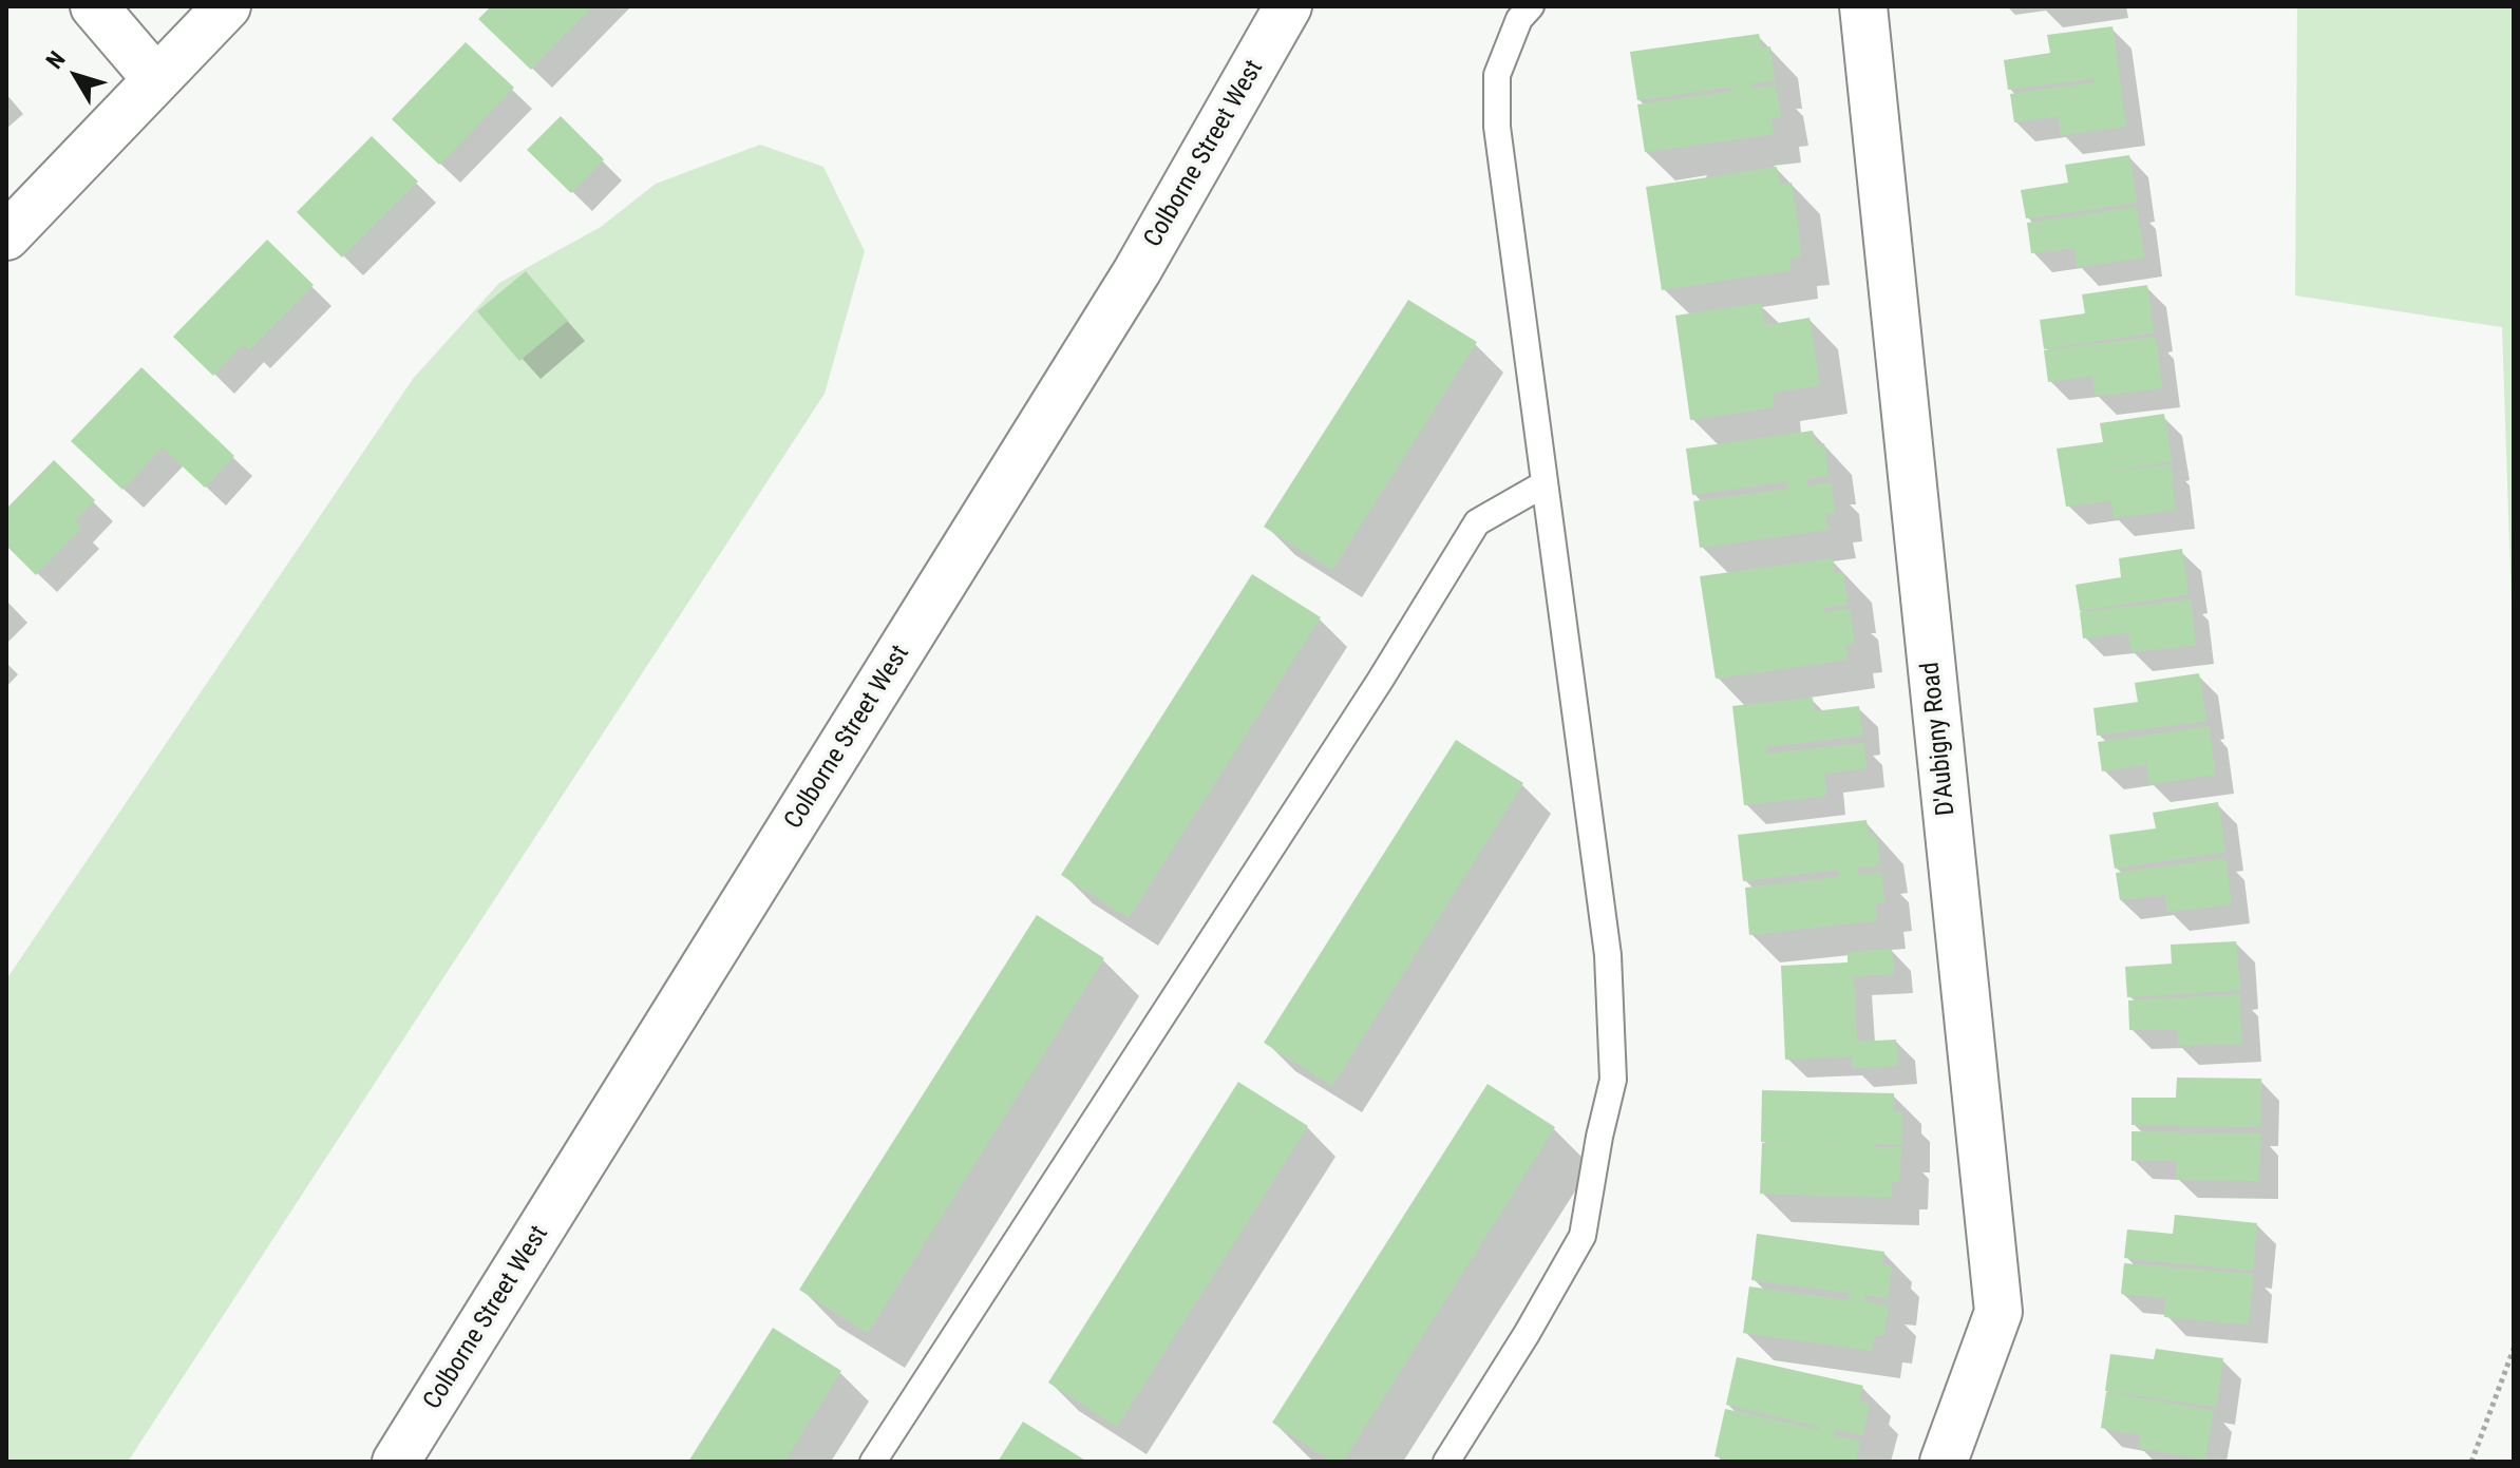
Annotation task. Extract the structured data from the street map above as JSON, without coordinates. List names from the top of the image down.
{
  "streets": {
    "street": ["Colborne Street West", "D'Aubigny Road"]
  },
  "north": "top left"
}
